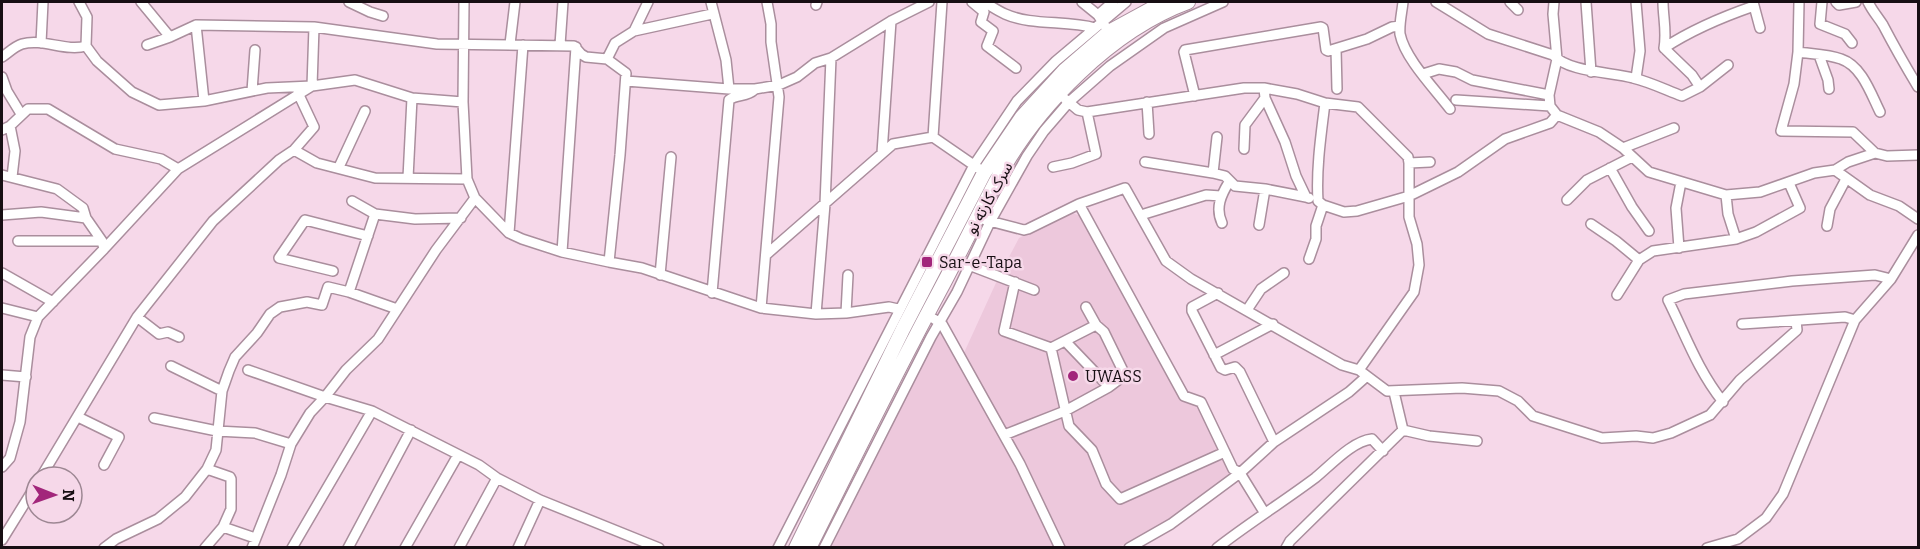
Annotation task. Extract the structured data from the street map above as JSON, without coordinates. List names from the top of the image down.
{
  "streets": {
    "highway": ["سرک کارته نو"]
  },
  "places": {
    "transit": ["Sar-e-Tapa"],
    "other": ["UWASS"]
  },
  "north": "right"
}
